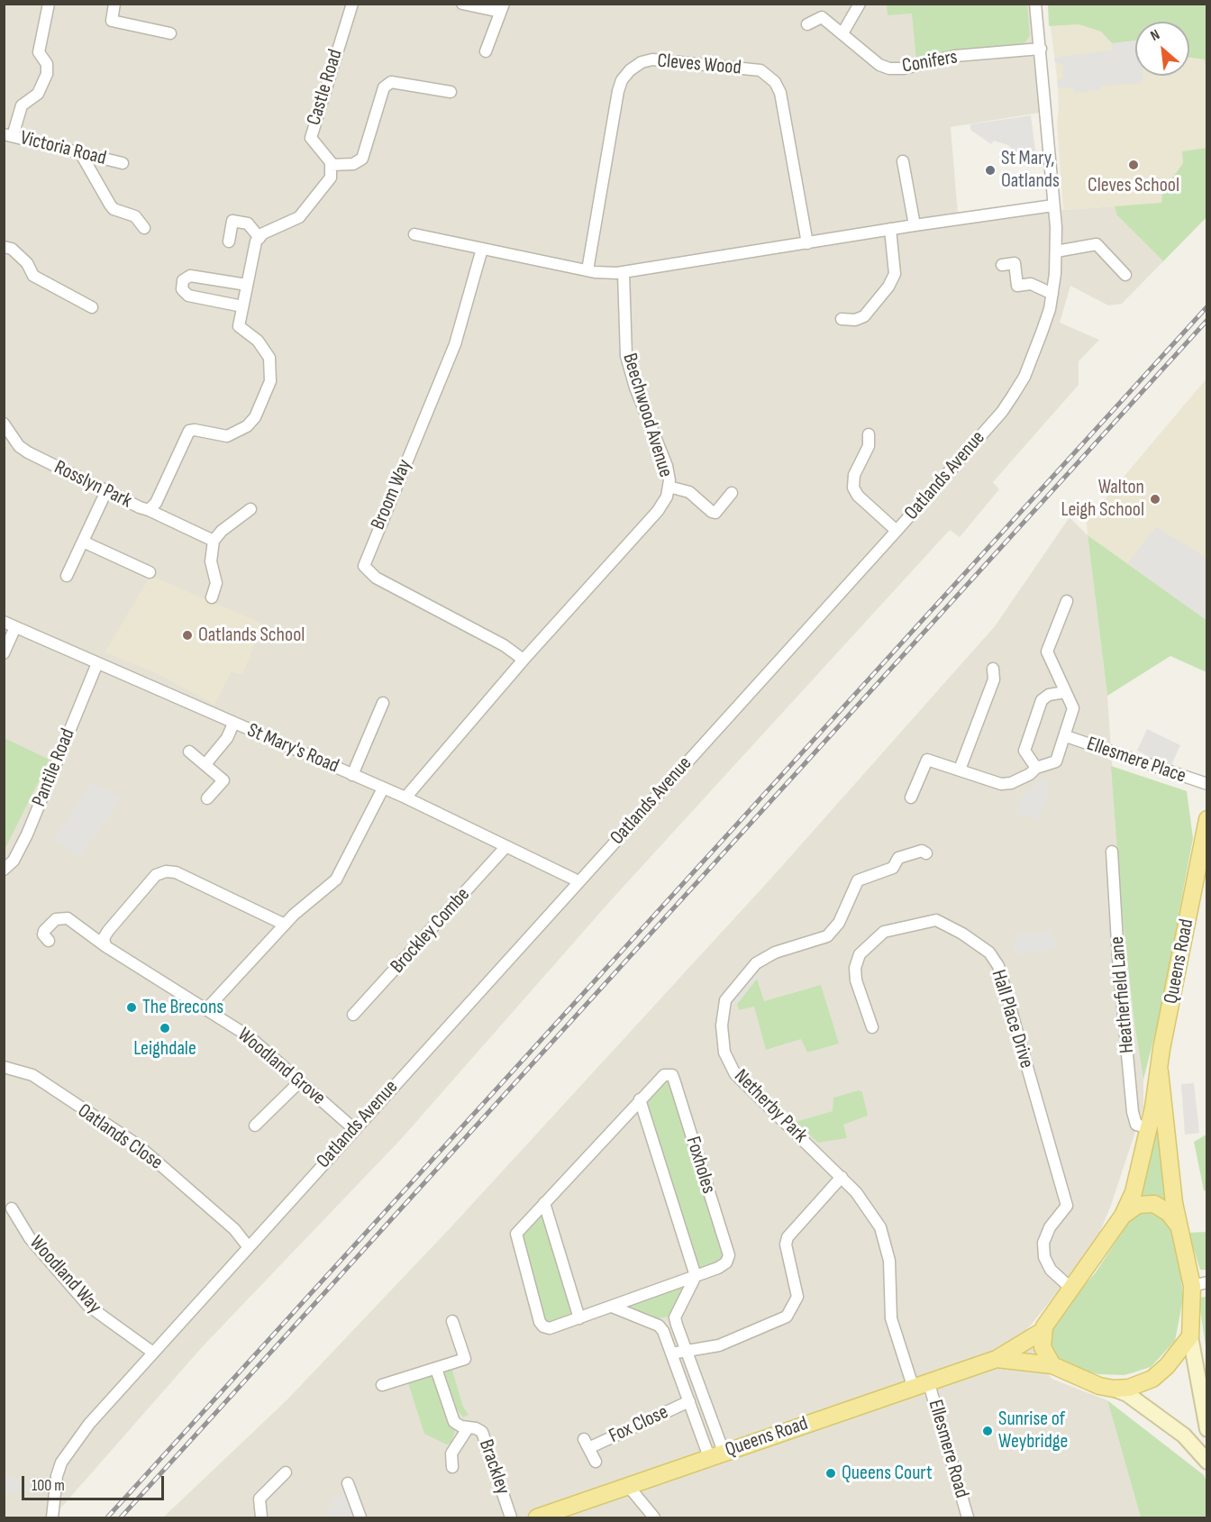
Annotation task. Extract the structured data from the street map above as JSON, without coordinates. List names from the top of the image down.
{
  "streets": {
    "main road": ["Queens Road"],
    "street": [
      "Conifers",
      "Cleves Wood",
      "Castle Road",
      "Victoria Road",
      "Beechwood Avenue",
      "Oatlands Avenue",
      "Rosslyn Park",
      "Broom Way",
      "St Mary's Road",
      "Ellesmere Place",
      "Pantile Road",
      "Brockley Combe",
      "Heatherfield Lane",
      "Hall Place Drive",
      "Woodland Grove",
      "Netherby Park",
      "Oatlands Close",
      "Foxholes",
      "Woodland Way",
      "Fox Close",
      "Ellesmere Road",
      "Brackley"
    ]
  },
  "crossings": [
    ["Conifers", "Oatlands Avenue"],
    ["Beechwood Avenue", "Broom Way"],
    ["Beechwood Avenue", "St Mary's Road"],
    ["Oatlands Avenue", "St Mary's Road"],
    ["Oatlands Avenue", "Woodland Grove"],
    ["Oatlands Avenue", "Oatlands Close"],
    ["Oatlands Avenue", "Woodland Way"],
    ["St Mary's Road", "Pantile Road"],
    ["St Mary's Road", "Brockley Combe"],
    ["Queens Road", "Heatherfield Lane"],
    ["Queens Road", "Hall Place Drive"],
    ["Queens Road", "Netherby Park"],
    ["Queens Road", "Ellesmere Road"],
    ["Netherby Park", "Ellesmere Road"]
  ],
  "places": [
    "Cleves School",
    "St Mary, Oatlands",
    "Walton Leigh School",
    "Oatlands School",
    "The Brecons",
    "Leighdale",
    "Sunrise of Weybridge",
    "Queens Court"
  ],
  "scale_bar": "100 m",
  "north": "top left"
}
